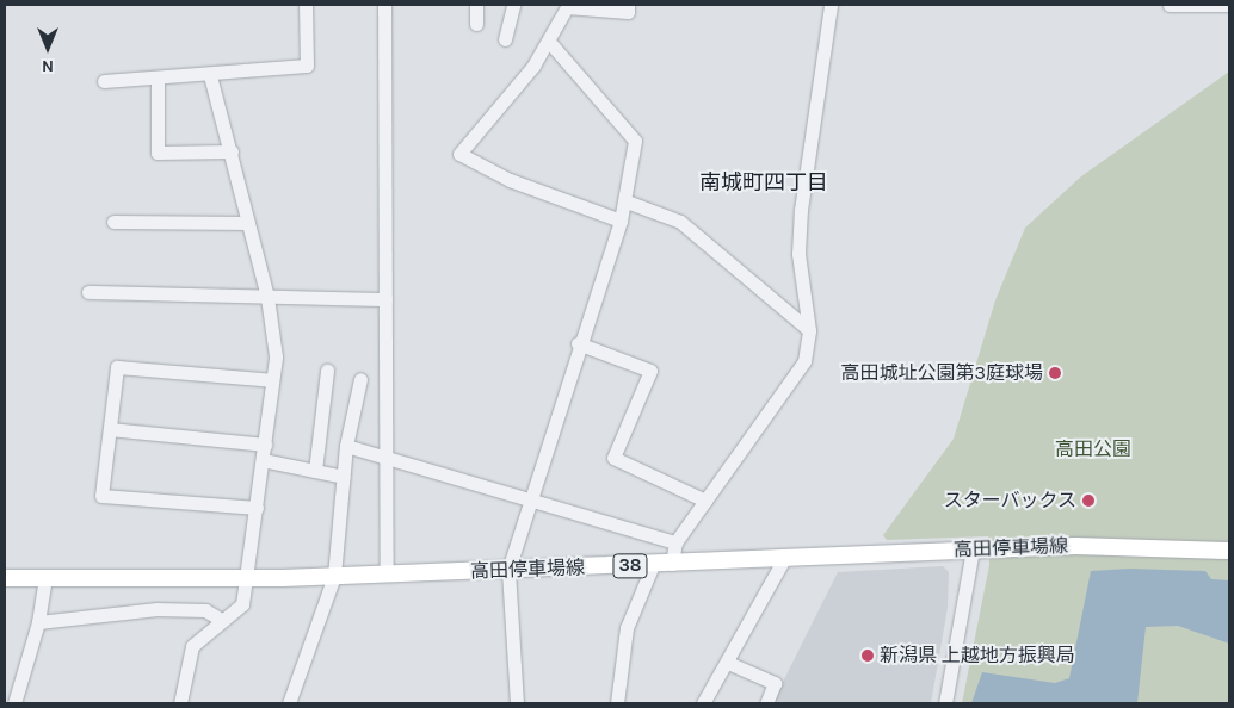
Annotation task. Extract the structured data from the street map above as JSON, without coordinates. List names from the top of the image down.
{
  "streets": {
    "main road": ["高田停車場線", "38"]
  },
  "districts": ["南城町四丁目"],
  "parks": ["高田公園"],
  "places": ["高田城址公園第3庭球場", "スターバックス", "新潟県 上越地方振興局"],
  "north": "bottom"
}
